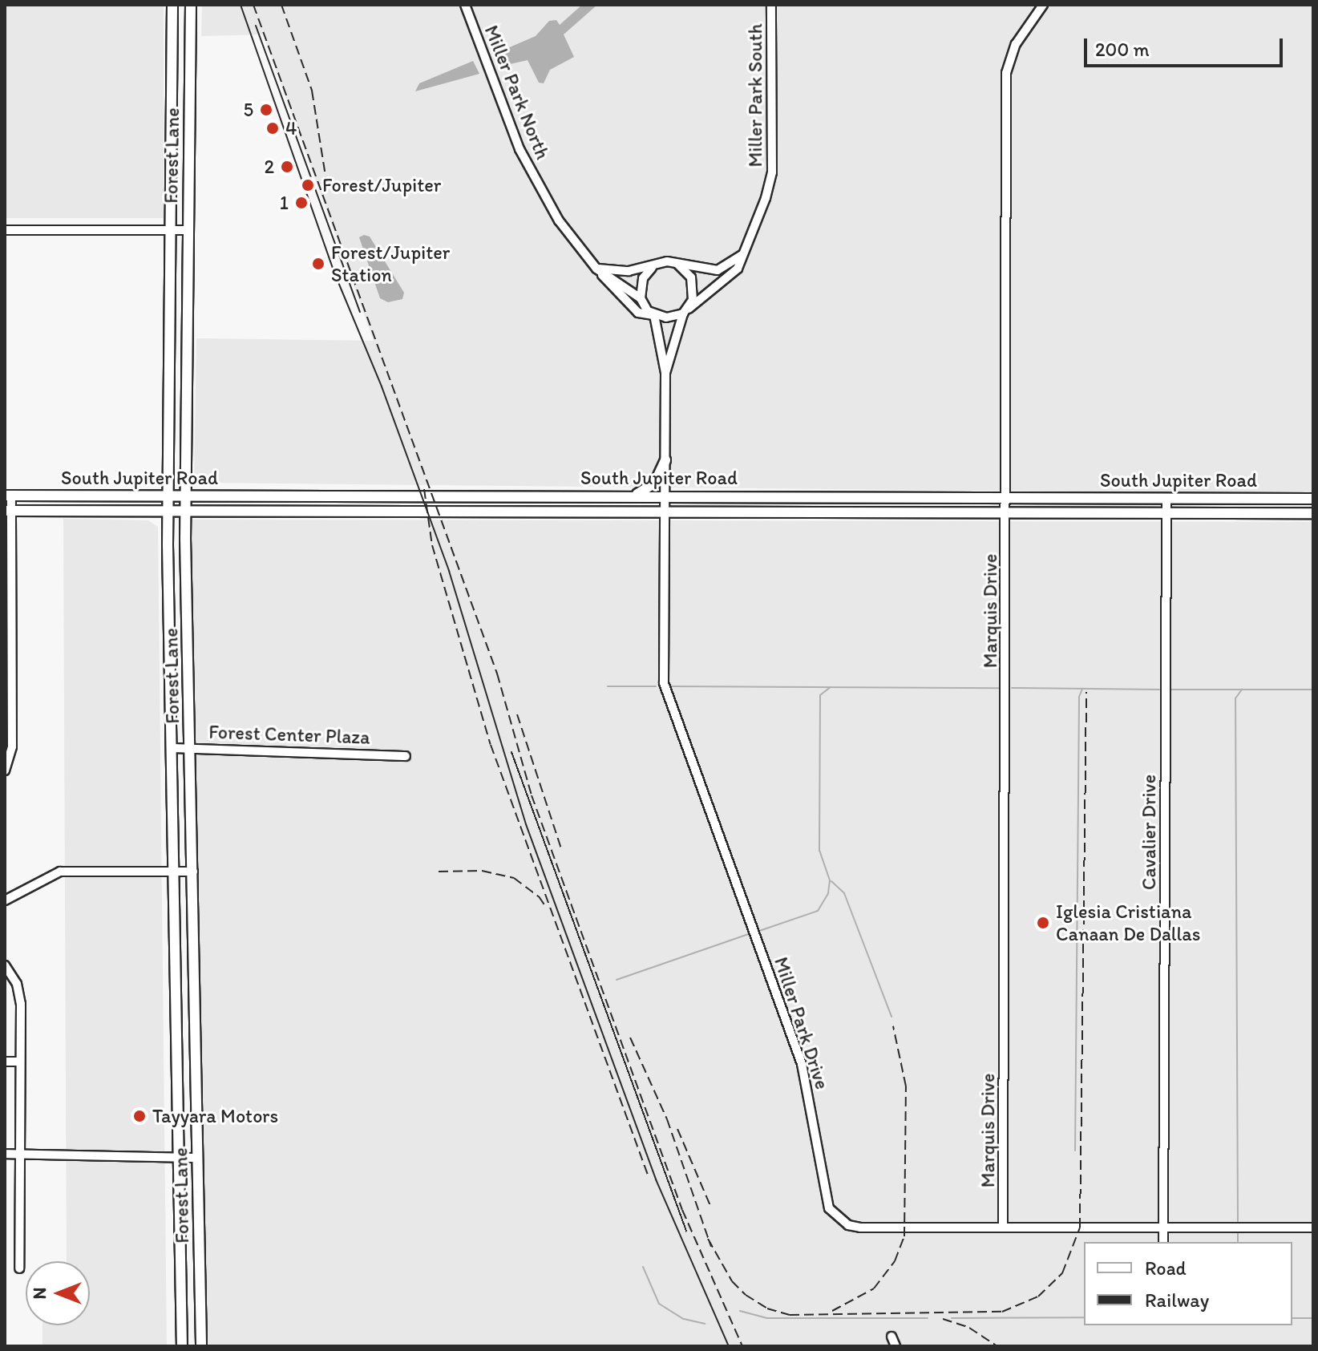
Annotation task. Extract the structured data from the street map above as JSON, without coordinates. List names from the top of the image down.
{
  "streets": {
    "main road": ["Forest Lane", "South Jupiter Road"],
    "street": [
      "Miller Park North",
      "Miller Park South",
      "Marquis Drive",
      "Forest Center Plaza",
      "Cavalier Drive",
      "Miller Park Drive"
    ]
  },
  "crossings": [
    ["Miller Park North", "Miller Park South"],
    ["Miller Park North", "Miller Park Drive"],
    ["Forest Lane", "South Jupiter Road"],
    ["Forest Lane", "Forest Center Plaza"],
    ["South Jupiter Road", "Marquis Drive"],
    ["South Jupiter Road", "Cavalier Drive"],
    ["South Jupiter Road", "Miller Park Drive"],
    ["Marquis Drive", "Miller Park Drive"],
    ["Cavalier Drive", "Miller Park Drive"]
  ],
  "places": [
    "5",
    "4",
    "2",
    "Forest/Jupiter",
    "1",
    "Forest/Jupiter Station",
    "Iglesia Cristiana Canaan De Dallas",
    "Tayyara Motors"
  ],
  "legend": ["Road", "Railway"],
  "scale_bar": "200 m",
  "north": "left"
}
